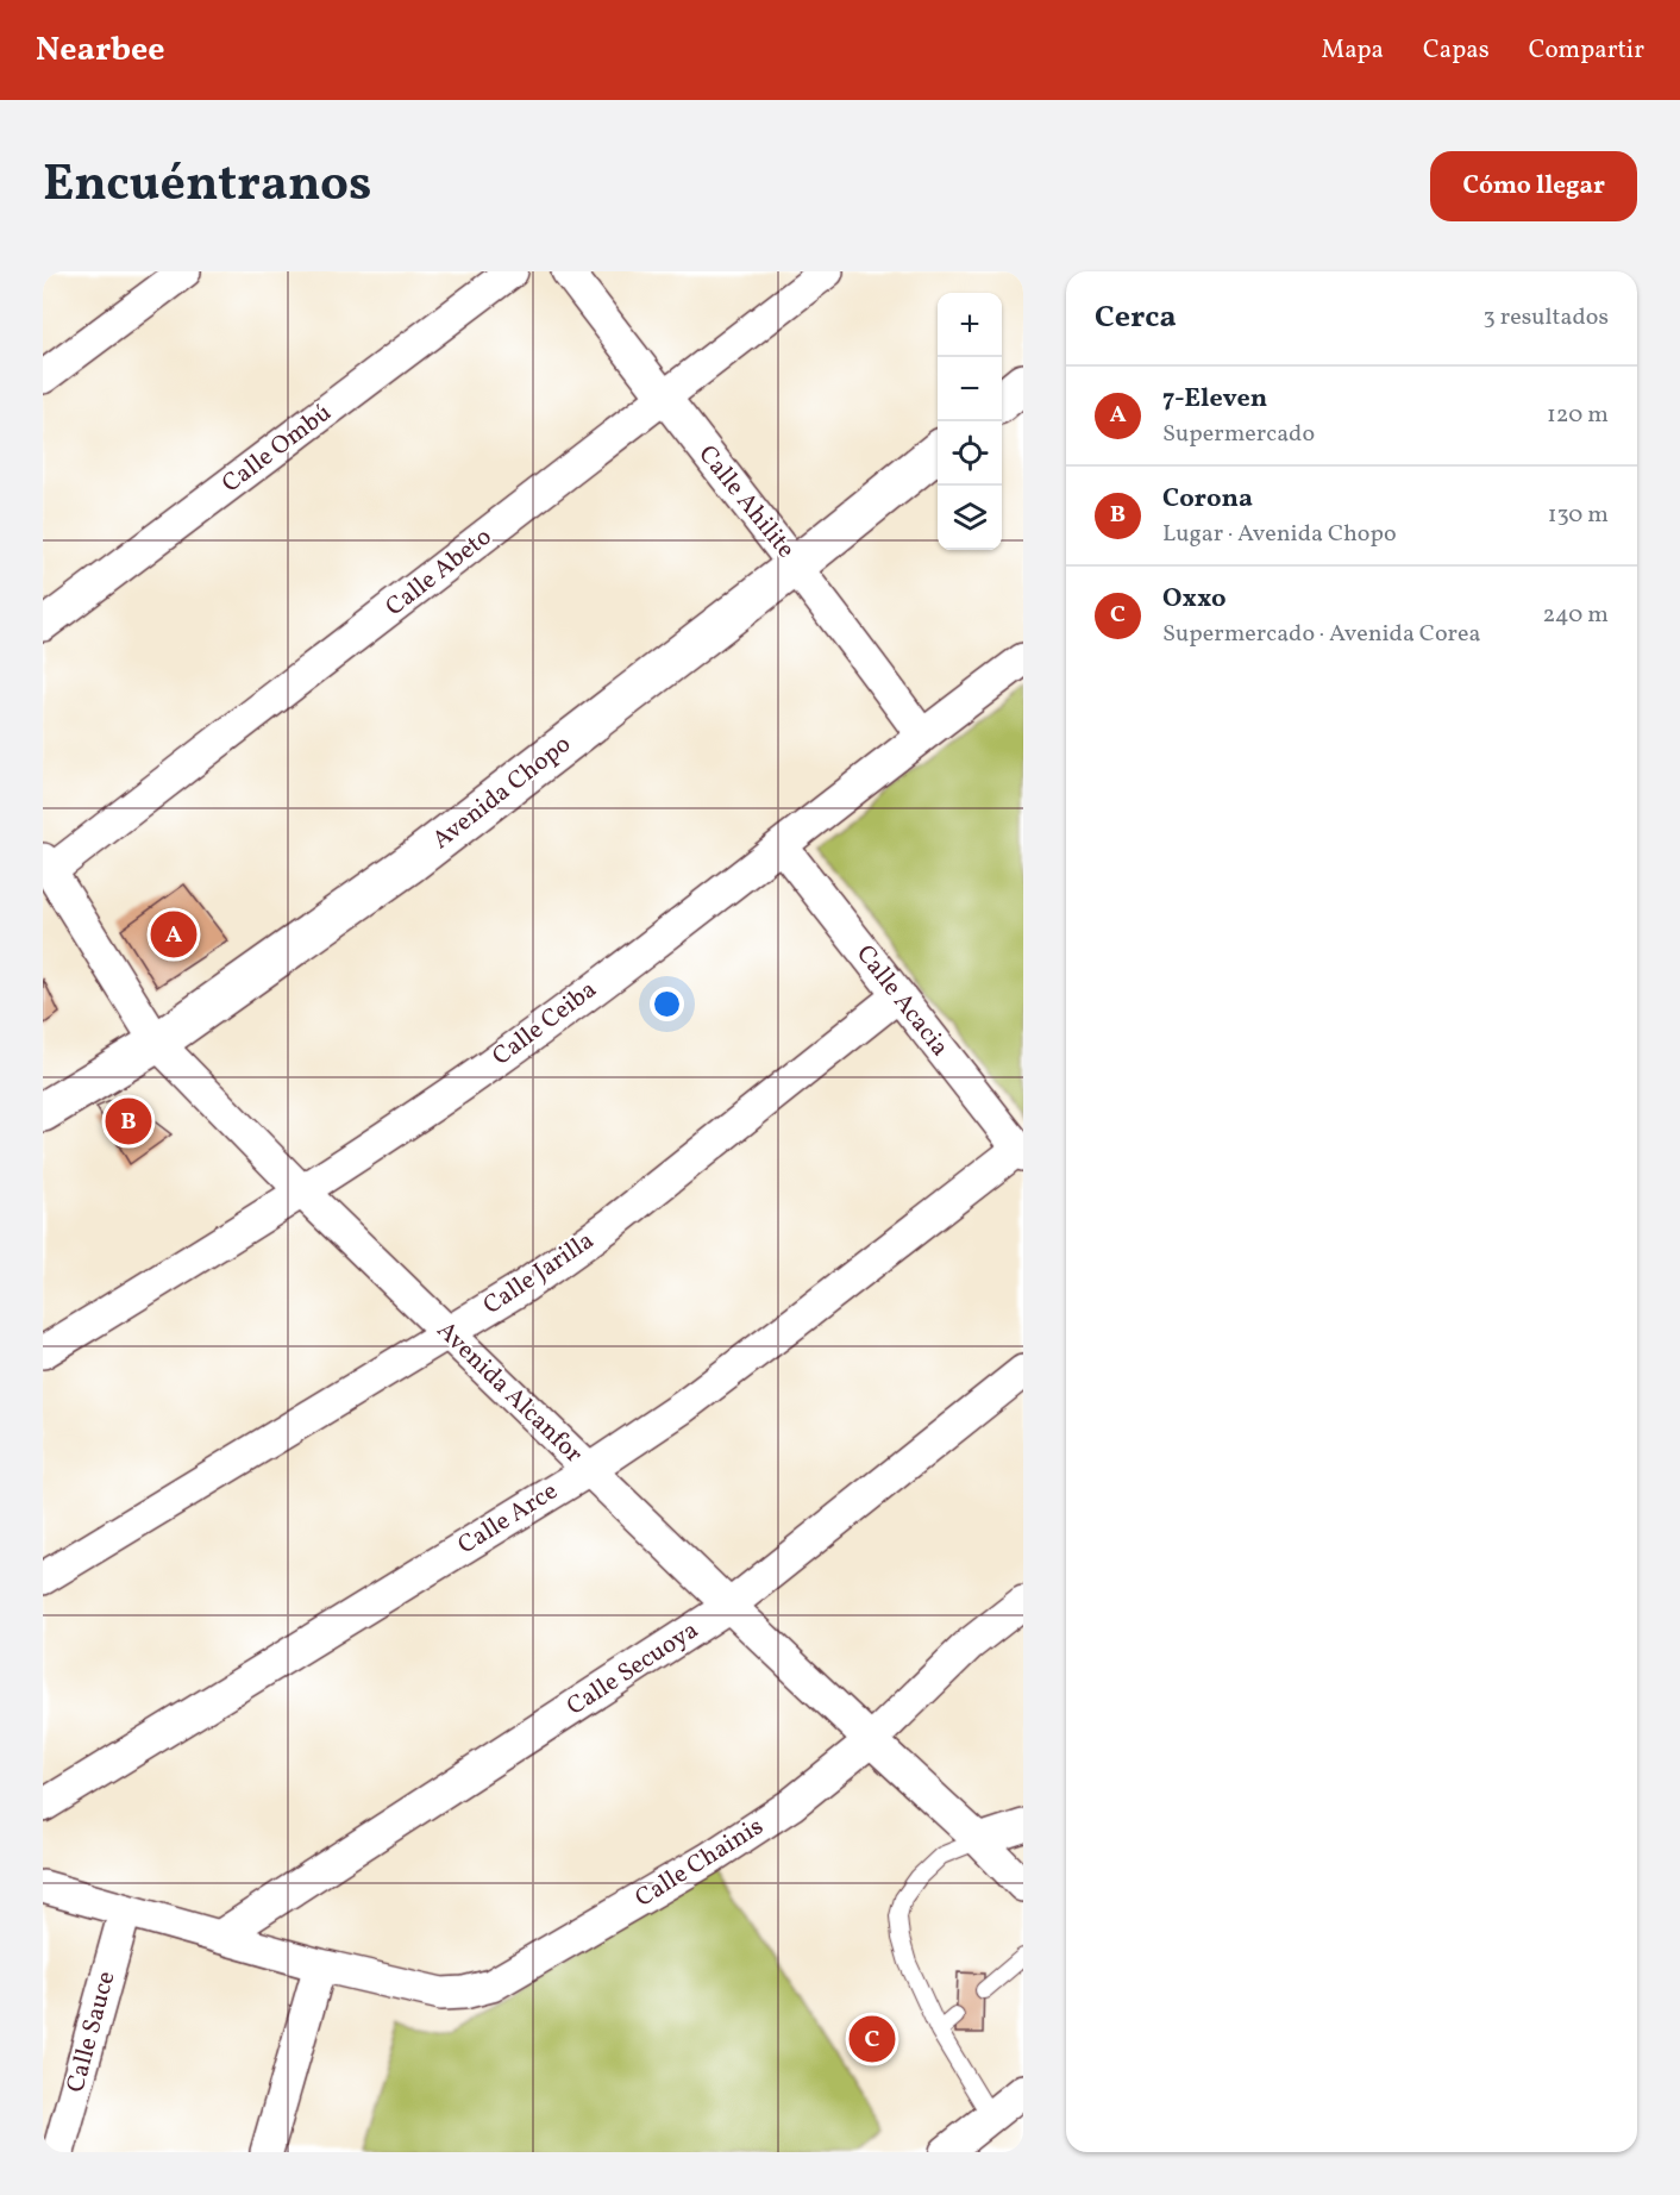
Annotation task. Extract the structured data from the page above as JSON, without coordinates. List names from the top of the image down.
{
  "streets": {
    "street": [
      "Calle Ombú",
      "Calle Ahilite",
      "Calle Abeto",
      "Avenida Chopo",
      "Calle Acacia",
      "Calle Ceiba",
      "Calle Jarilla",
      "Avenida Alcanfor",
      "Calle Arce",
      "Calle Secuoya",
      "Calle Chainis",
      "Calle Sauce"
    ]
  },
  "crossings": [
    ["Calle Ahilite", "Calle Abeto"],
    ["Calle Ahilite", "Avenida Chopo"],
    ["Calle Ahilite", "Calle Ceiba"],
    ["Calle Abeto", "Avenida Alcanfor"],
    ["Avenida Chopo", "Avenida Alcanfor"],
    ["Calle Acacia", "Calle Ceiba"],
    ["Calle Acacia", "Calle Jarilla"],
    ["Calle Acacia", "Calle Arce"],
    ["Calle Ceiba", "Avenida Alcanfor"],
    ["Calle Jarilla", "Avenida Alcanfor"],
    ["Avenida Alcanfor", "Calle Arce"],
    ["Avenida Alcanfor", "Calle Secuoya"],
    ["Avenida Alcanfor", "Calle Chainis"],
    ["Calle Secuoya", "Calle Chainis"],
    ["Calle Chainis", "Calle Sauce"]
  ],
  "page": {
    "header": "Nearbee",
    "nav": ["Mapa", "Capas", "Compartir"],
    "title": "Encuéntranos",
    "buttons": "Cómo llegar",
    "heading": ["Cerca", "3 resultados"],
    "map_buttons": ["+", "−"],
    "list": [
      {
        "mark": "A",
        "name": "7-Eleven",
        "note": "Supermercado",
        "value": "120 m"
      },
      {
        "mark": "B",
        "name": "Corona",
        "note": "Lugar · Avenida Chopo",
        "value": "130 m"
      },
      {
        "mark": "C",
        "name": "Oxxo",
        "note": "Supermercado · Avenida Corea",
        "value": "240 m"
      }
    ],
    "pins": ["A", "B", "C"]
  }
}
